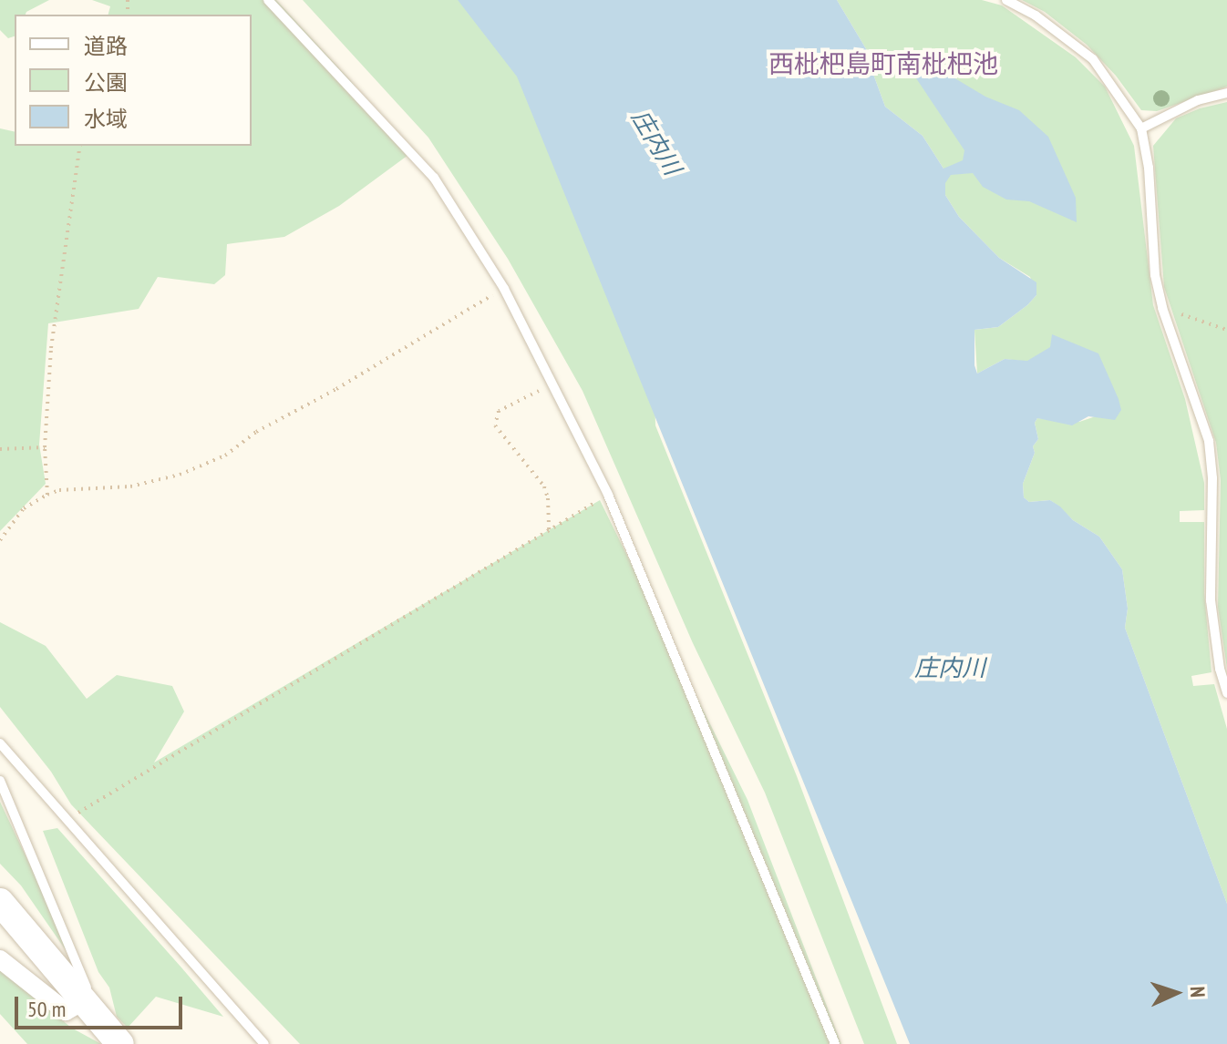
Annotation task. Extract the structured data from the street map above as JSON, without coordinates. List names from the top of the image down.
{
  "districts": ["西枇杷島町南枇杷池"],
  "water": ["庄内川"],
  "legend": ["道路", "公園", "水域"],
  "scale_bar": "50 m",
  "north": "right"
}
